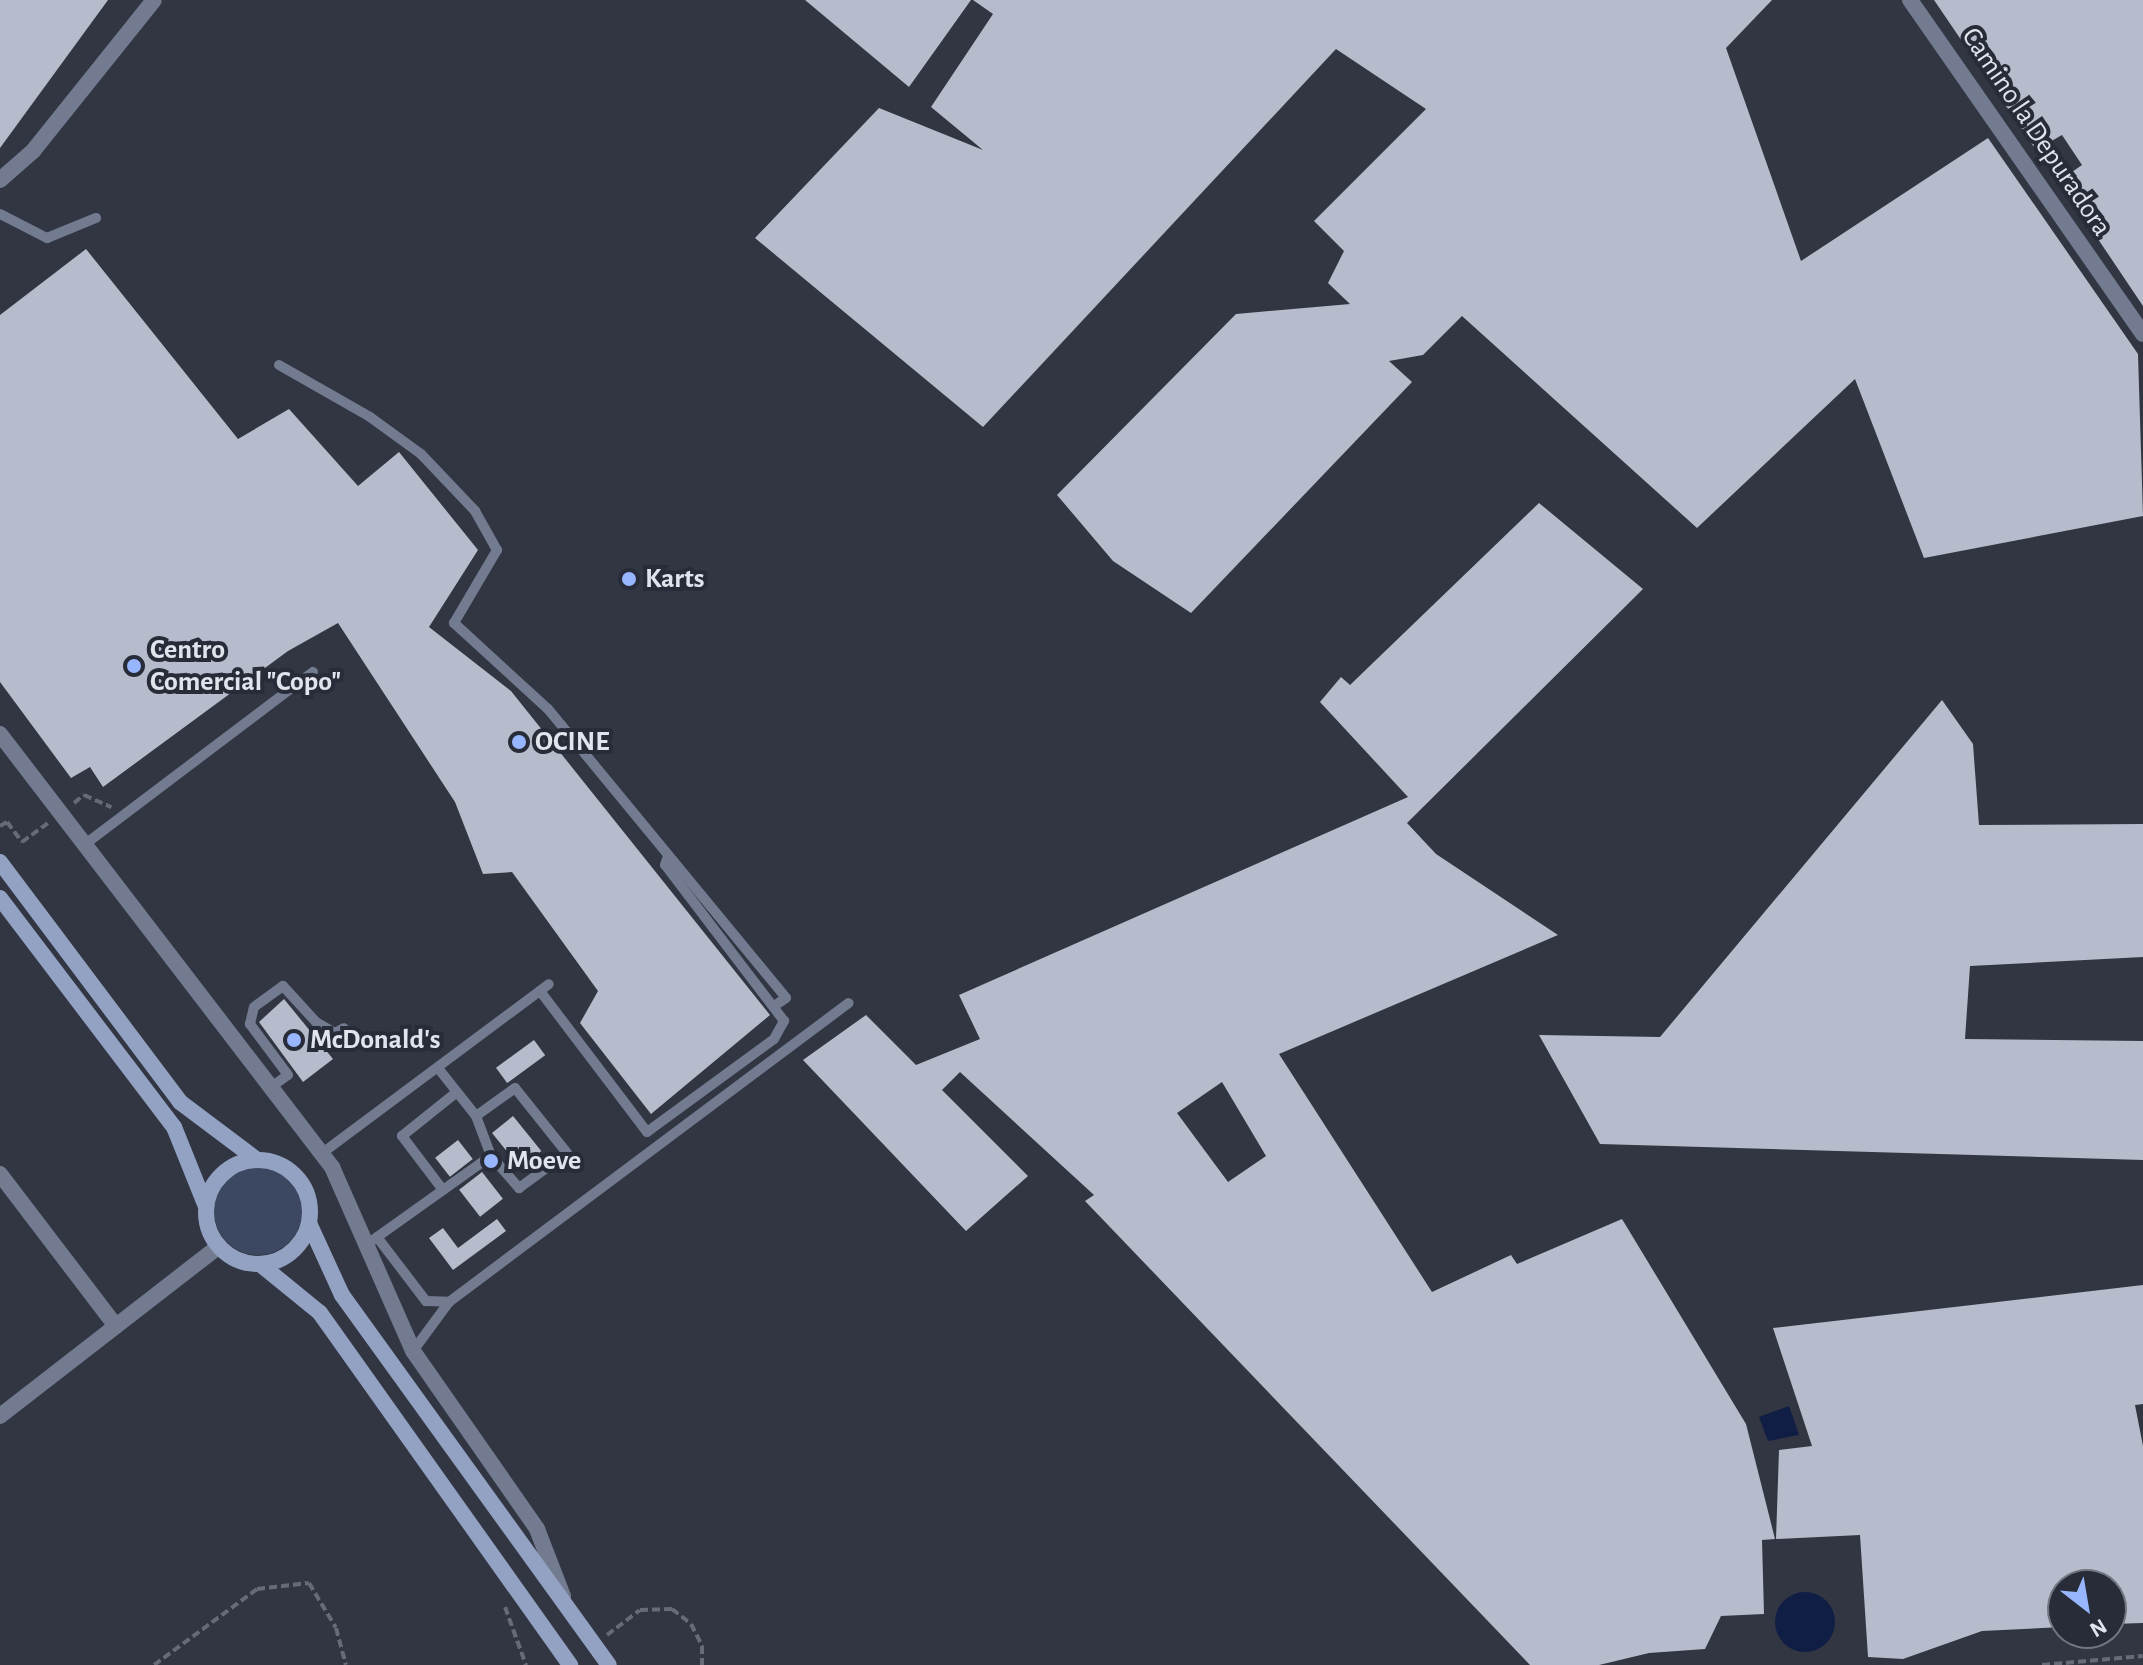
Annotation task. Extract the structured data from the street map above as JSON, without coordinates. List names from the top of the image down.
{
  "streets": {
    "street": ["Camino la Depuradora"]
  },
  "places": [
    "Karts",
    "Centro Comercial \"Copo\"",
    "OCINE",
    "McDonald's",
    "Moeve"
  ],
  "north": "bottom right"
}
